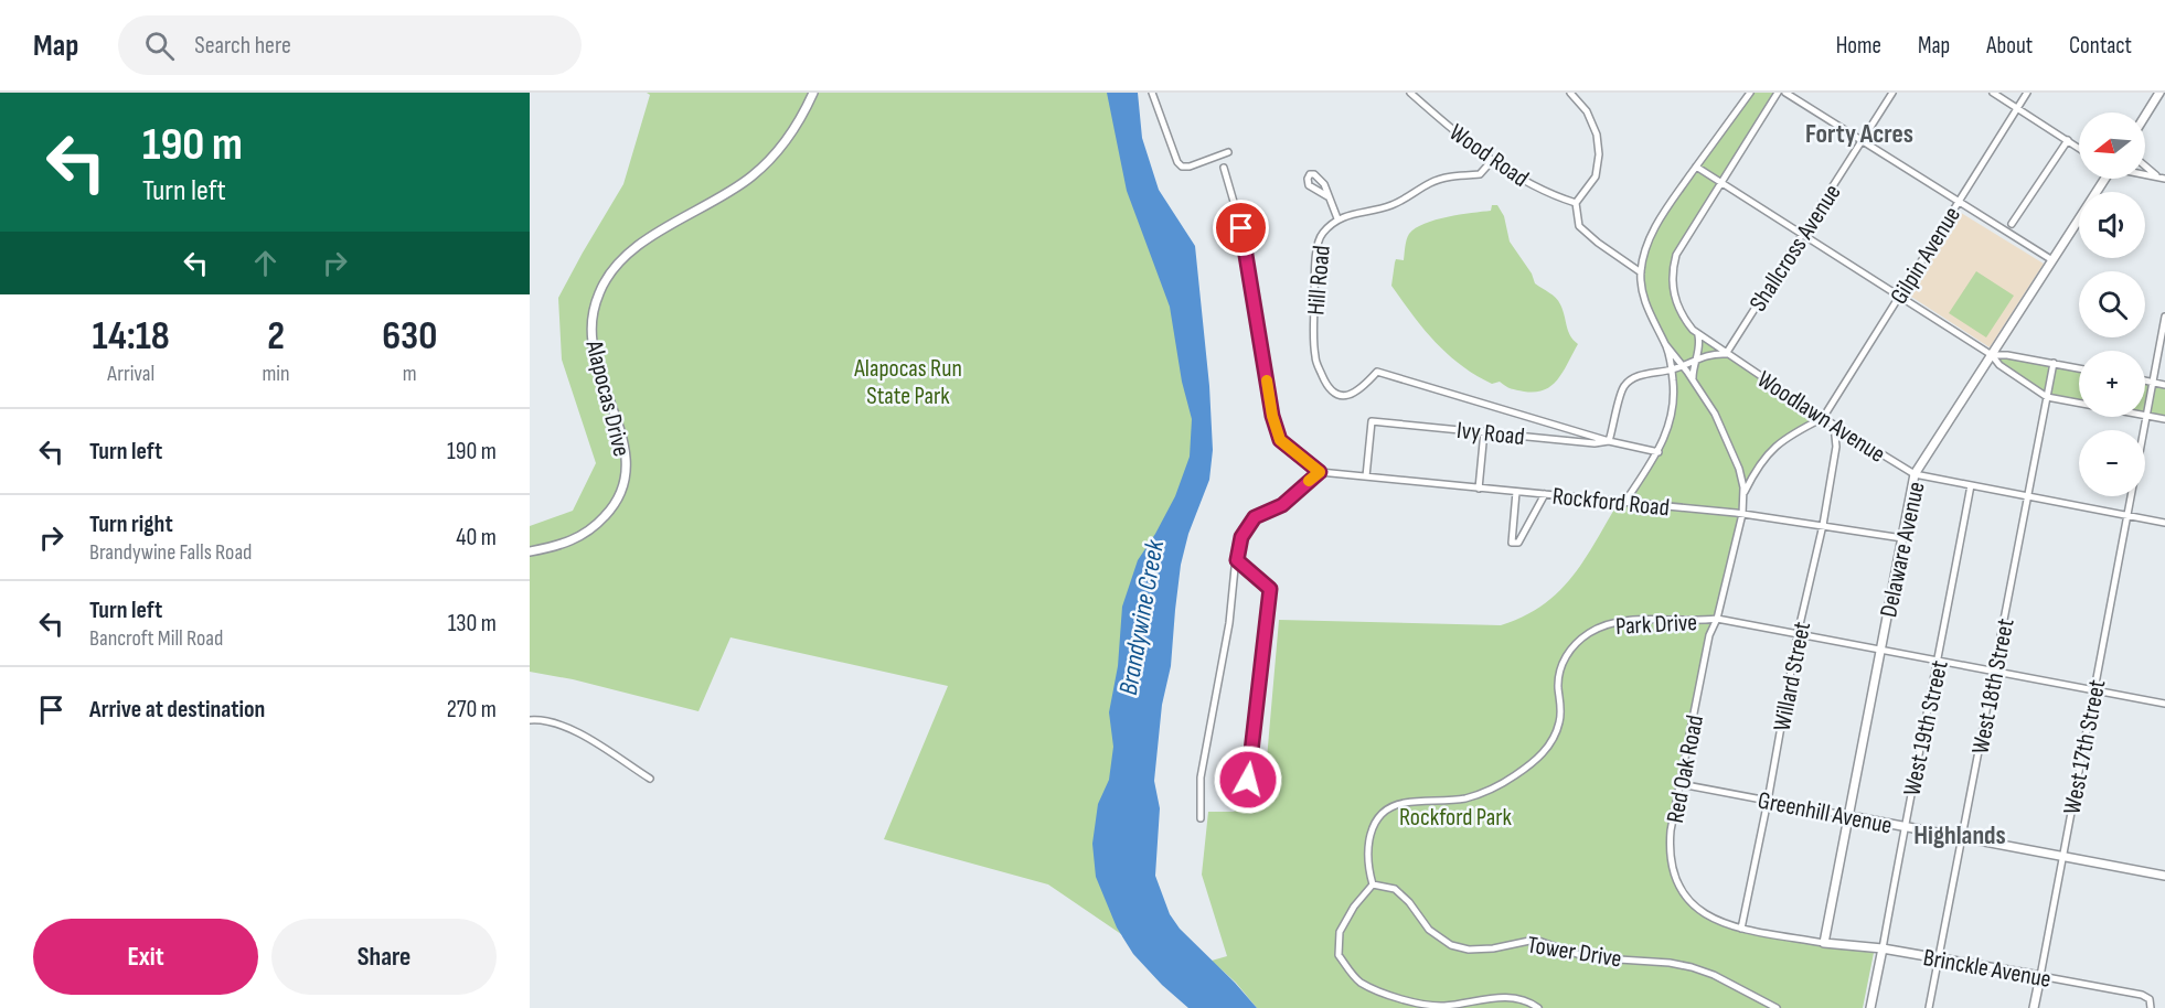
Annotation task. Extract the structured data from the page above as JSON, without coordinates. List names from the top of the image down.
{
  "streets": {
    "street": [
      "Wood Road",
      "Shallcross Avenue",
      "Gilpin Avenue",
      "Hill Road",
      "Alapocas Drive",
      "Woodlawn Avenue",
      "Ivy Road",
      "Rockford Road",
      "Delaware Avenue",
      "Park Drive",
      "Willard Street",
      "West 18th Street",
      "West 19th Street",
      "West 17th Street",
      "Red Oak Road",
      "Greenhill Avenue",
      "Tower Drive",
      "Brinckle Avenue"
    ]
  },
  "crossings": [
    ["Wood Road", "Hill Road"],
    ["Shallcross Avenue", "Woodlawn Avenue"],
    ["Gilpin Avenue", "Woodlawn Avenue"],
    ["Gilpin Avenue", "Red Oak Road"],
    ["Hill Road", "Ivy Road"],
    ["Woodlawn Avenue", "Delaware Avenue"],
    ["Woodlawn Avenue", "Willard Street"],
    ["Woodlawn Avenue", "West 18th Street"],
    ["Woodlawn Avenue", "West 19th Street"],
    ["Woodlawn Avenue", "West 17th Street"],
    ["Woodlawn Avenue", "Red Oak Road"],
    ["Ivy Road", "Rockford Road"],
    ["Rockford Road", "Delaware Avenue"],
    ["Rockford Road", "Willard Street"],
    ["Rockford Road", "Red Oak Road"],
    ["Delaware Avenue", "Park Drive"],
    ["Delaware Avenue", "Red Oak Road"],
    ["Delaware Avenue", "Greenhill Avenue"],
    ["Delaware Avenue", "Brinckle Avenue"],
    ["Park Drive", "Willard Street"],
    ["Park Drive", "West 18th Street"],
    ["Park Drive", "West 19th Street"],
    ["Park Drive", "West 17th Street"],
    ["Park Drive", "Red Oak Road"],
    ["Park Drive", "Tower Drive"],
    ["Willard Street", "Red Oak Road"],
    ["Willard Street", "Greenhill Avenue"],
    ["West 18th Street", "Greenhill Avenue"],
    ["West 18th Street", "Brinckle Avenue"],
    ["West 19th Street", "Greenhill Avenue"],
    ["West 19th Street", "Brinckle Avenue"],
    ["West 17th Street", "Greenhill Avenue"],
    ["West 17th Street", "Brinckle Avenue"],
    ["Red Oak Road", "Greenhill Avenue"],
    ["Red Oak Road", "Brinckle Avenue"]
  ],
  "districts": ["Forty Acres", "Highlands"],
  "water": ["Brandywine Creek"],
  "parks": ["Alapocas Run State Park", "Rockford Park"],
  "north": "left",
  "page": {
    "header": "Map",
    "search": "Search here",
    "nav": [
      "Home",
      "Map",
      "About",
      "Contact"
    ],
    "turn": ["190 m", "Turn left"],
    "map_buttons": ["+", "−"],
    "eta": [
      "14:18",
      "Arrival",
      "2",
      "min",
      "630",
      "m"
    ],
    "list": [
      {
        "name": "Turn left",
        "value": "190 m"
      },
      {
        "name": "Turn right",
        "note": "Brandywine Falls Road",
        "value": "40 m"
      },
      {
        "name": "Turn left",
        "note": "Bancroft Mill Road",
        "value": "130 m"
      },
      {
        "name": "Arrive at destination",
        "value": "270 m"
      }
    ],
    "buttons": ["Exit", "Share"]
  }
}
